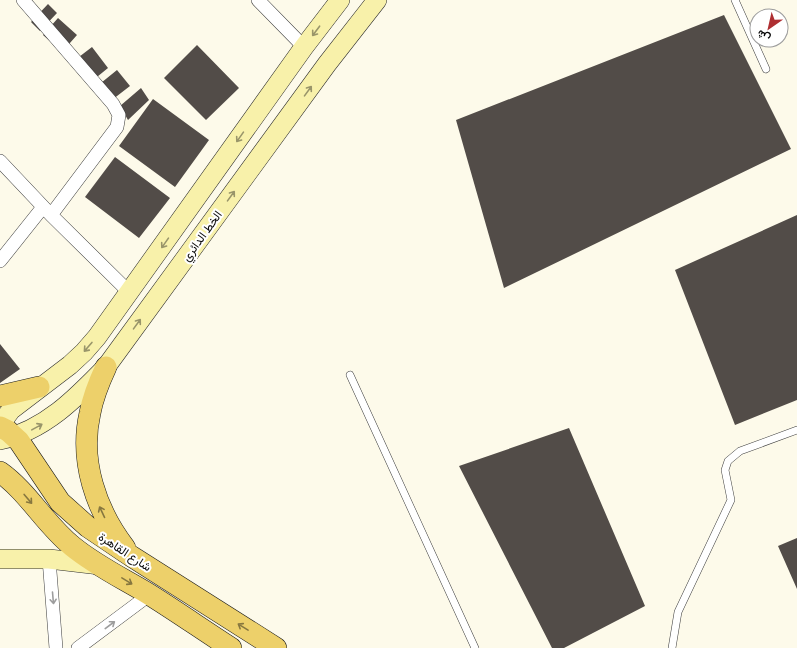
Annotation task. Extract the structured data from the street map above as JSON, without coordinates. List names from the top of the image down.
{
  "streets": {
    "main road": ["الخط الدائري", "شارع القاهرة"]
  },
  "crossings": [
    ["الخط الدائري", "شارع القاهرة"]
  ],
  "north": "bottom left"
}
